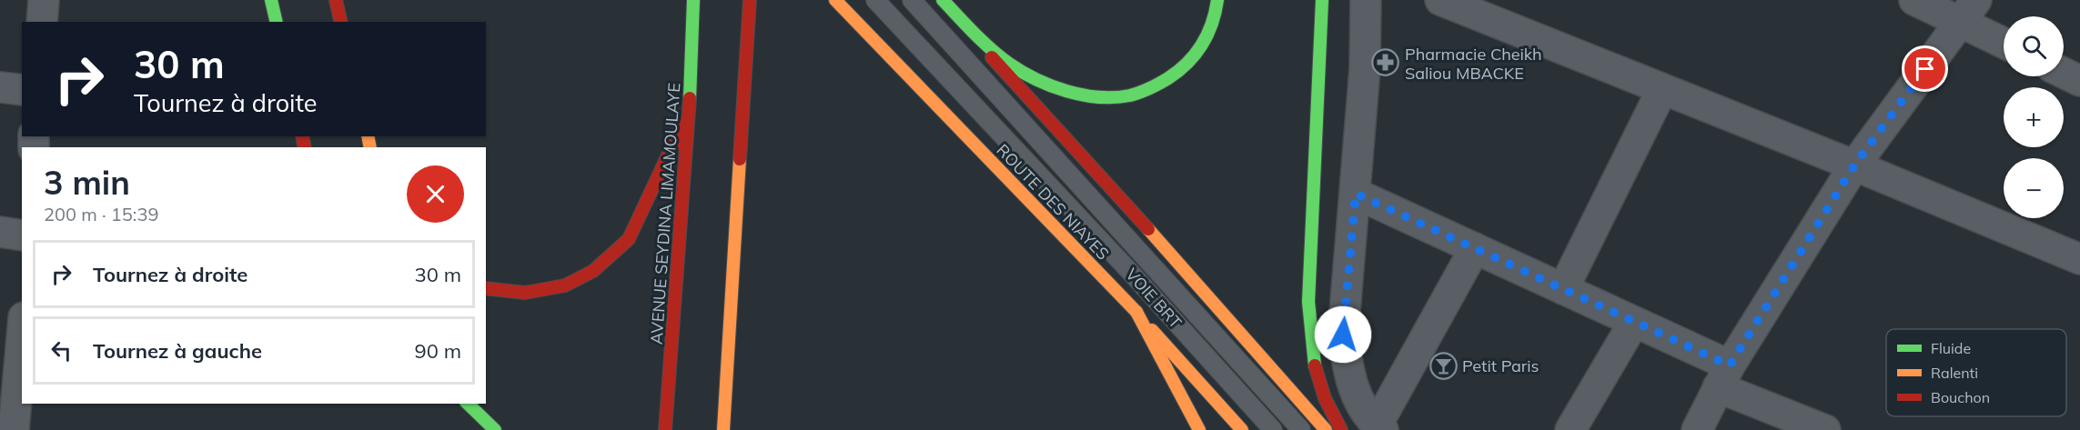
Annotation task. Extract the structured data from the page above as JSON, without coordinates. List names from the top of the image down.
{
  "streets": {
    "main road": ["ROUTE DES NIAYES", "AVENUE SEYDINA LIMAMOULAYE"],
    "lane": ["VOIE BRT"]
  },
  "places": {
    "pharmacy": ["Pharmacie Cheikh Saliou MBACKE"],
    "bar": ["Petit Paris"]
  },
  "legend": ["Fluide", "Ralenti", "Bouchon"],
  "page": {
    "map_buttons": ["+", "−"],
    "turn": ["30 m", "Tournez à droite"],
    "heading": ["3 min", "200 m · 15:39"],
    "list": [
      {
        "name": "Tournez à droite",
        "value": "30 m"
      },
      {
        "name": "Tournez à gauche",
        "value": "90 m"
      }
    ]
  }
}
